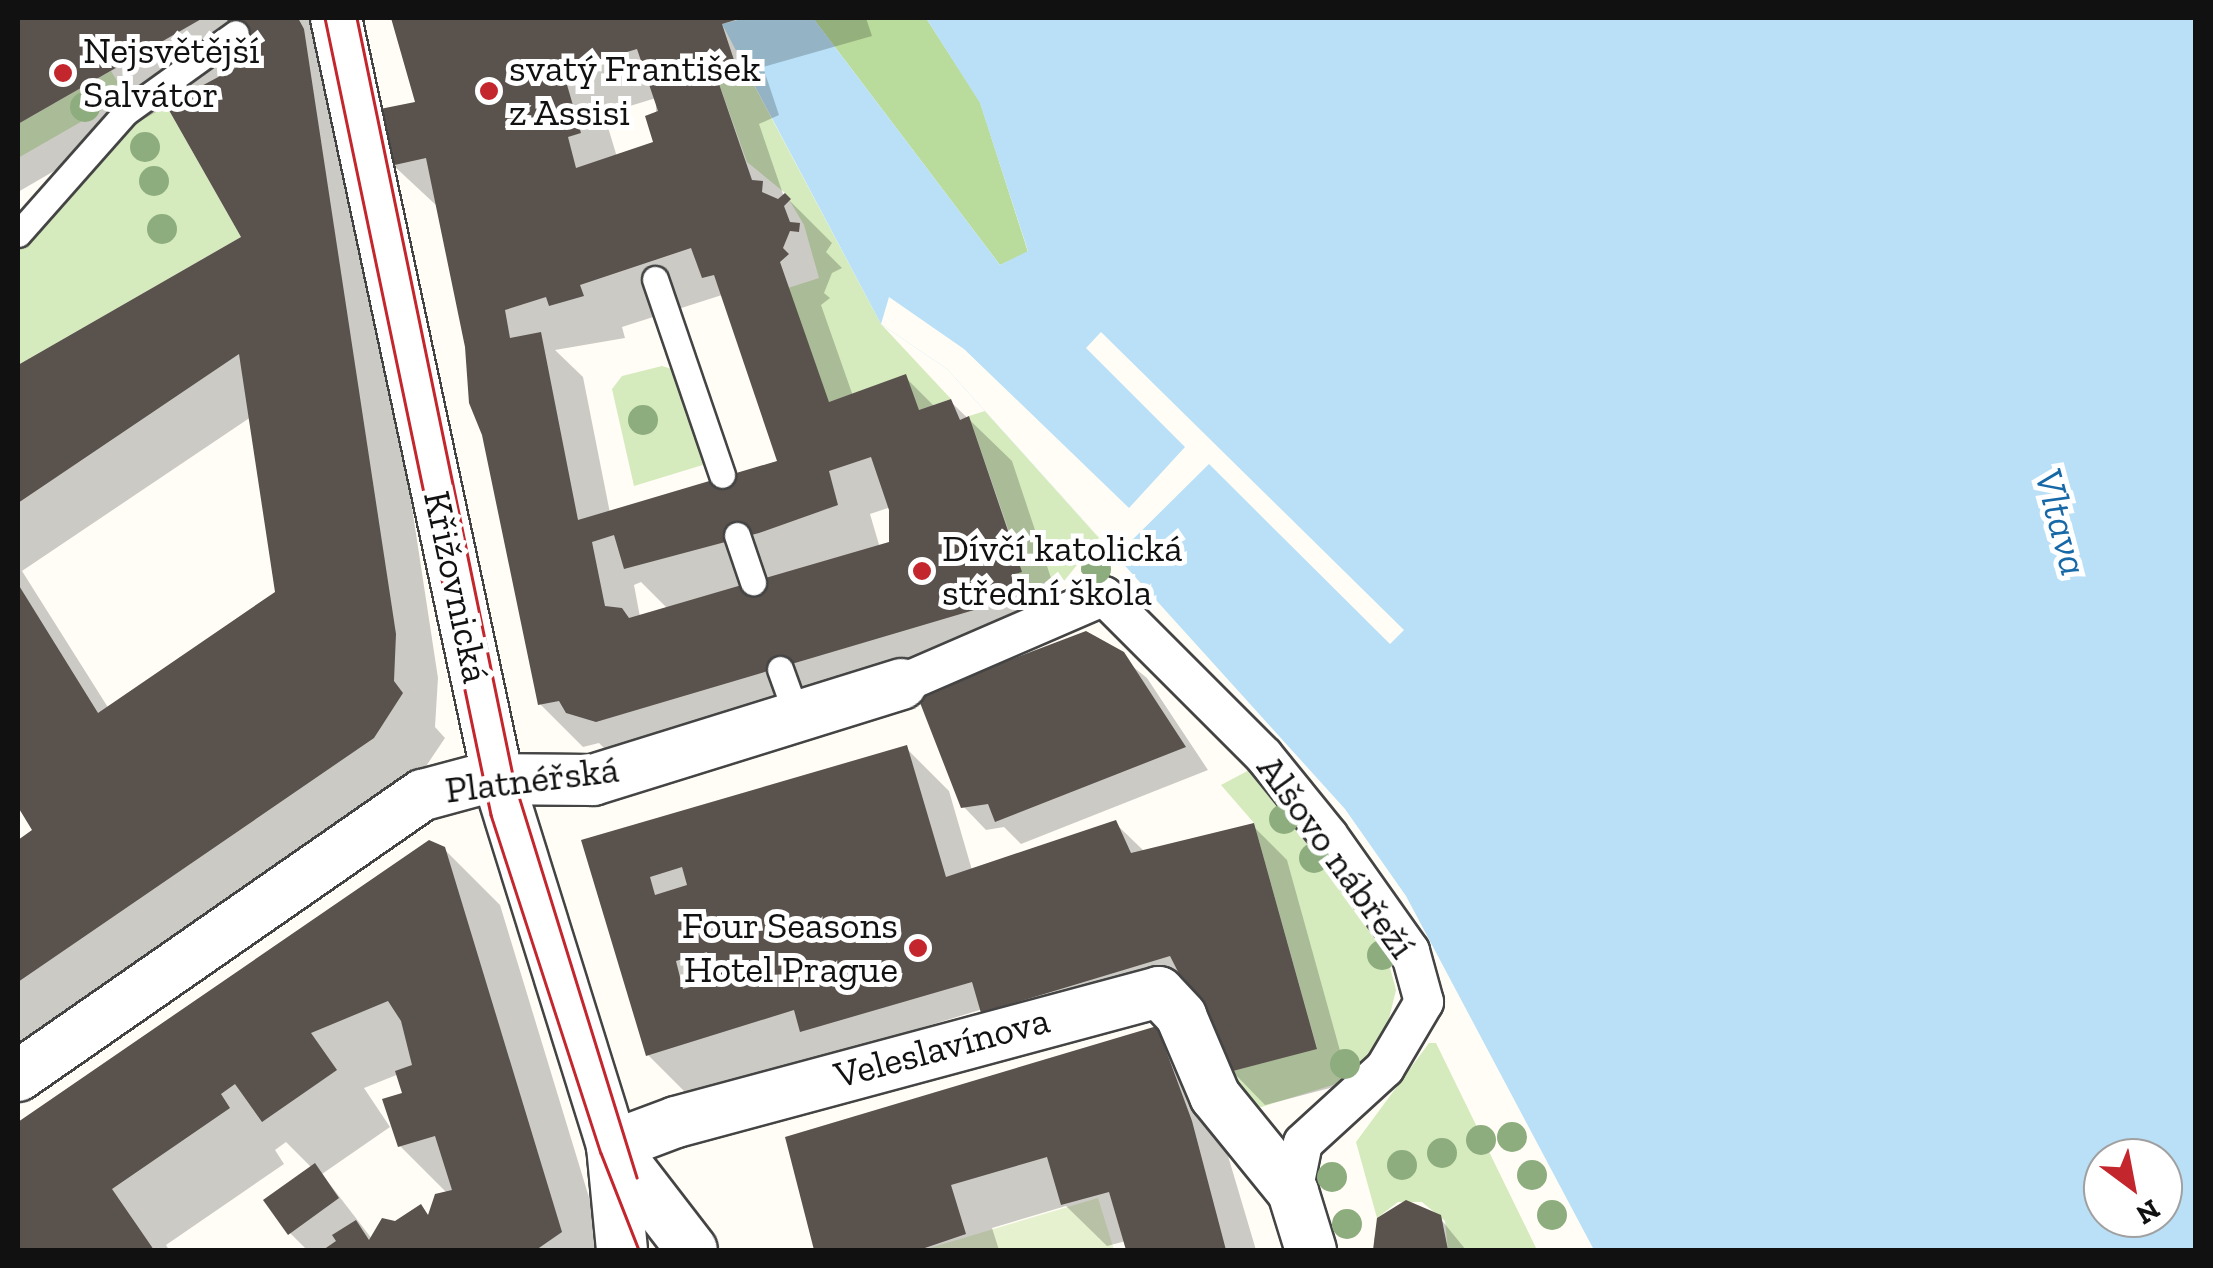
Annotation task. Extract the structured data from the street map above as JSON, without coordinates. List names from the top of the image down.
{
  "streets": {
    "street": [
      "Křižovnická",
      "Platnéřská",
      "Alšovo nábřeží",
      "Veleslavínova"
    ]
  },
  "crossings": [
    ["Křižovnická", "Platnéřská"],
    ["Křižovnická", "Veleslavínova"],
    ["Platnéřská", "Alšovo nábřeží"],
    ["Alšovo nábřeží", "Veleslavínova"]
  ],
  "water": ["Vltava"],
  "places": [
    "Nejsvětější Salvátor",
    "svatý František z Assisi",
    "Dívčí katolická střední škola",
    "Four Seasons Hotel Prague"
  ],
  "north": "bottom right"
}
